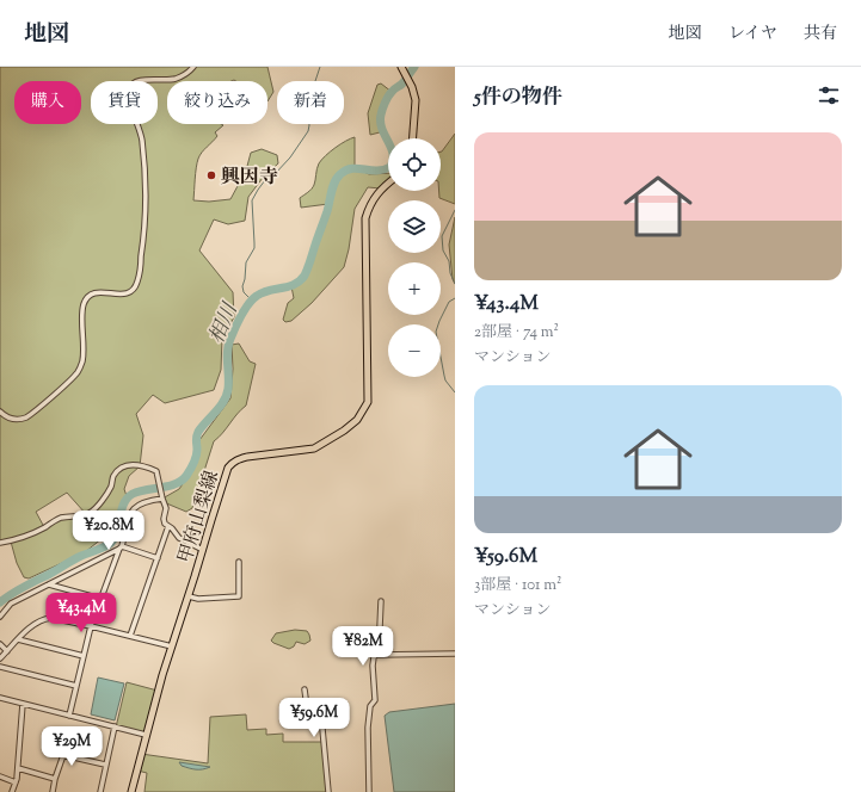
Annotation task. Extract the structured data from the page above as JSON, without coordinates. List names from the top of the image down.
{
  "streets": {
    "main road": ["甲府山梨線"]
  },
  "water": ["相川"],
  "places": ["興因寺"],
  "page": {
    "header": "地図",
    "nav": ["地図", "レイヤ", "共有"],
    "heading": "5件の物件",
    "chip": [
      "購入",
      "賃貸",
      "絞り込み",
      "新着"
    ],
    "list": [
      {
        "name": "¥43.4M",
        "note": "2部屋 · 74 m² · マンション"
      },
      {
        "name": "¥59.6M",
        "note": "3部屋 · 101 m² · マンション"
      }
    ],
    "map_buttons": ["+", "−"],
    "price": [
      "¥20.8M",
      "¥43.4M",
      "¥82M",
      "¥59.6M",
      "¥29M"
    ]
  }
}
